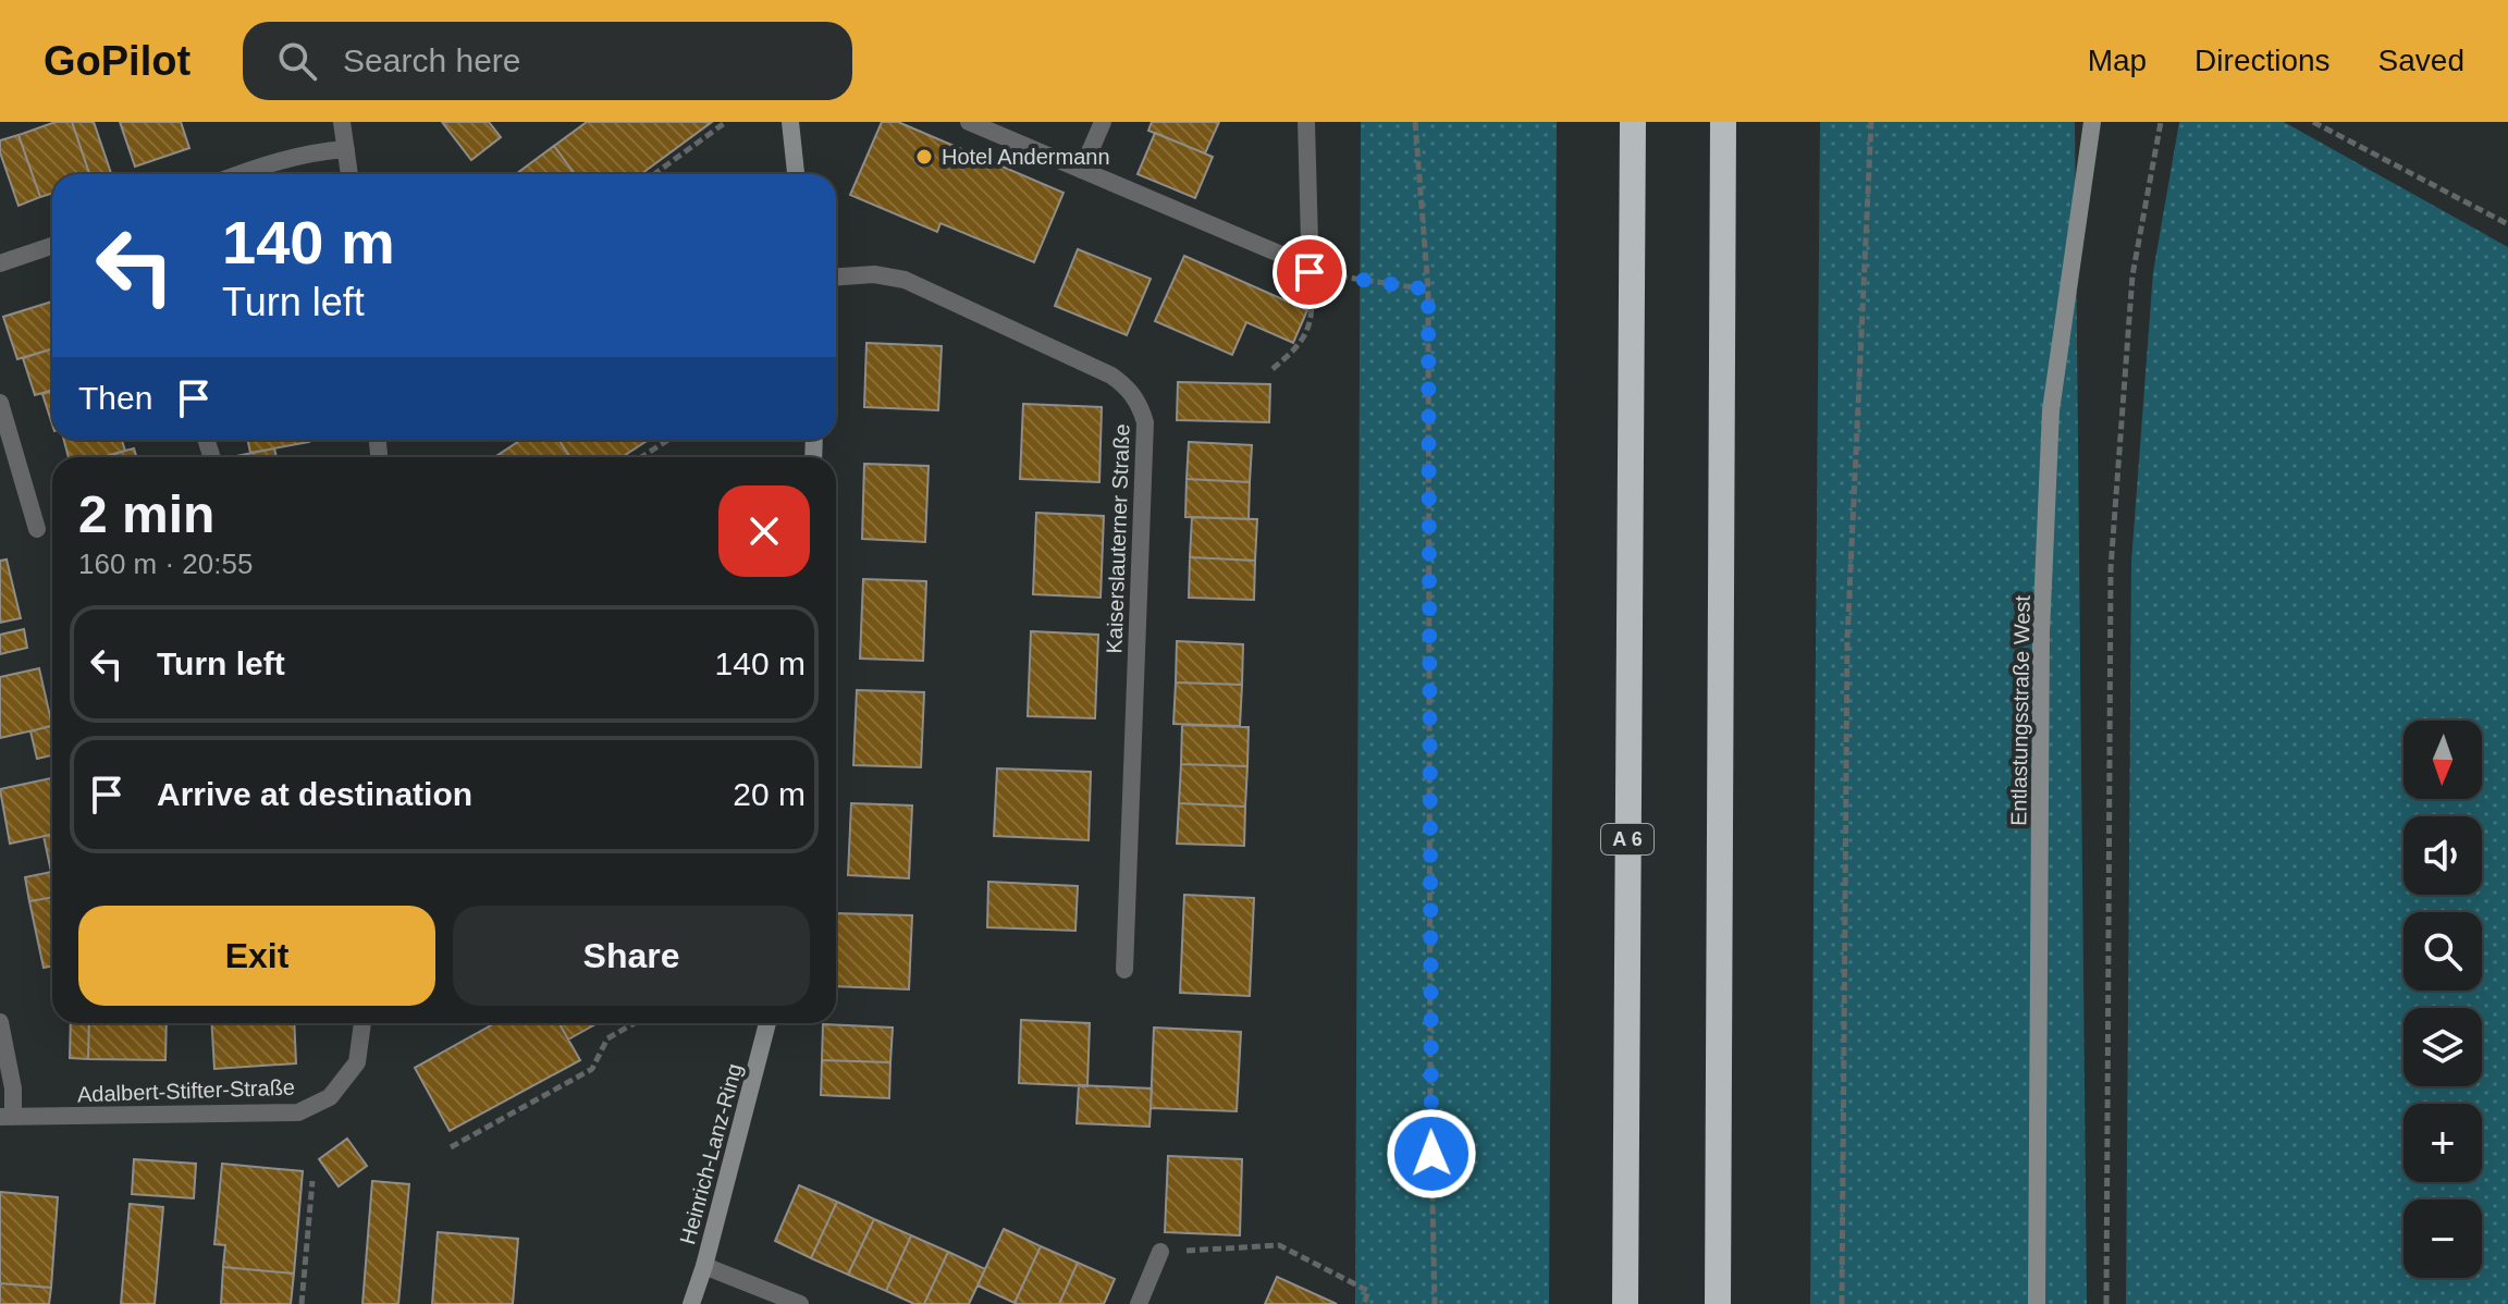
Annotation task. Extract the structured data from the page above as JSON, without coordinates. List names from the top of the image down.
{
  "streets": {
    "highway": ["A 6"],
    "main road": ["Entlastungsstraße West", "Heinrich-Lanz-Ring"],
    "street": ["Kaiserslauterner Straße", "Adalbert-Stifter-Straße"]
  },
  "places": ["Hotel Andermann"],
  "north": "bottom",
  "page": {
    "header": "GoPilot",
    "search": "Search here",
    "nav": ["Map", "Directions", "Saved"],
    "turn": ["140 m", "Turn left"],
    "then": "Then",
    "heading": ["2 min", "160 m · 20:55"],
    "list": [
      {
        "name": "Turn left",
        "value": "140 m"
      },
      {
        "name": "Arrive at destination",
        "value": "20 m"
      }
    ],
    "map_buttons": ["+", "−"],
    "buttons": ["Exit", "Share"]
  }
}
